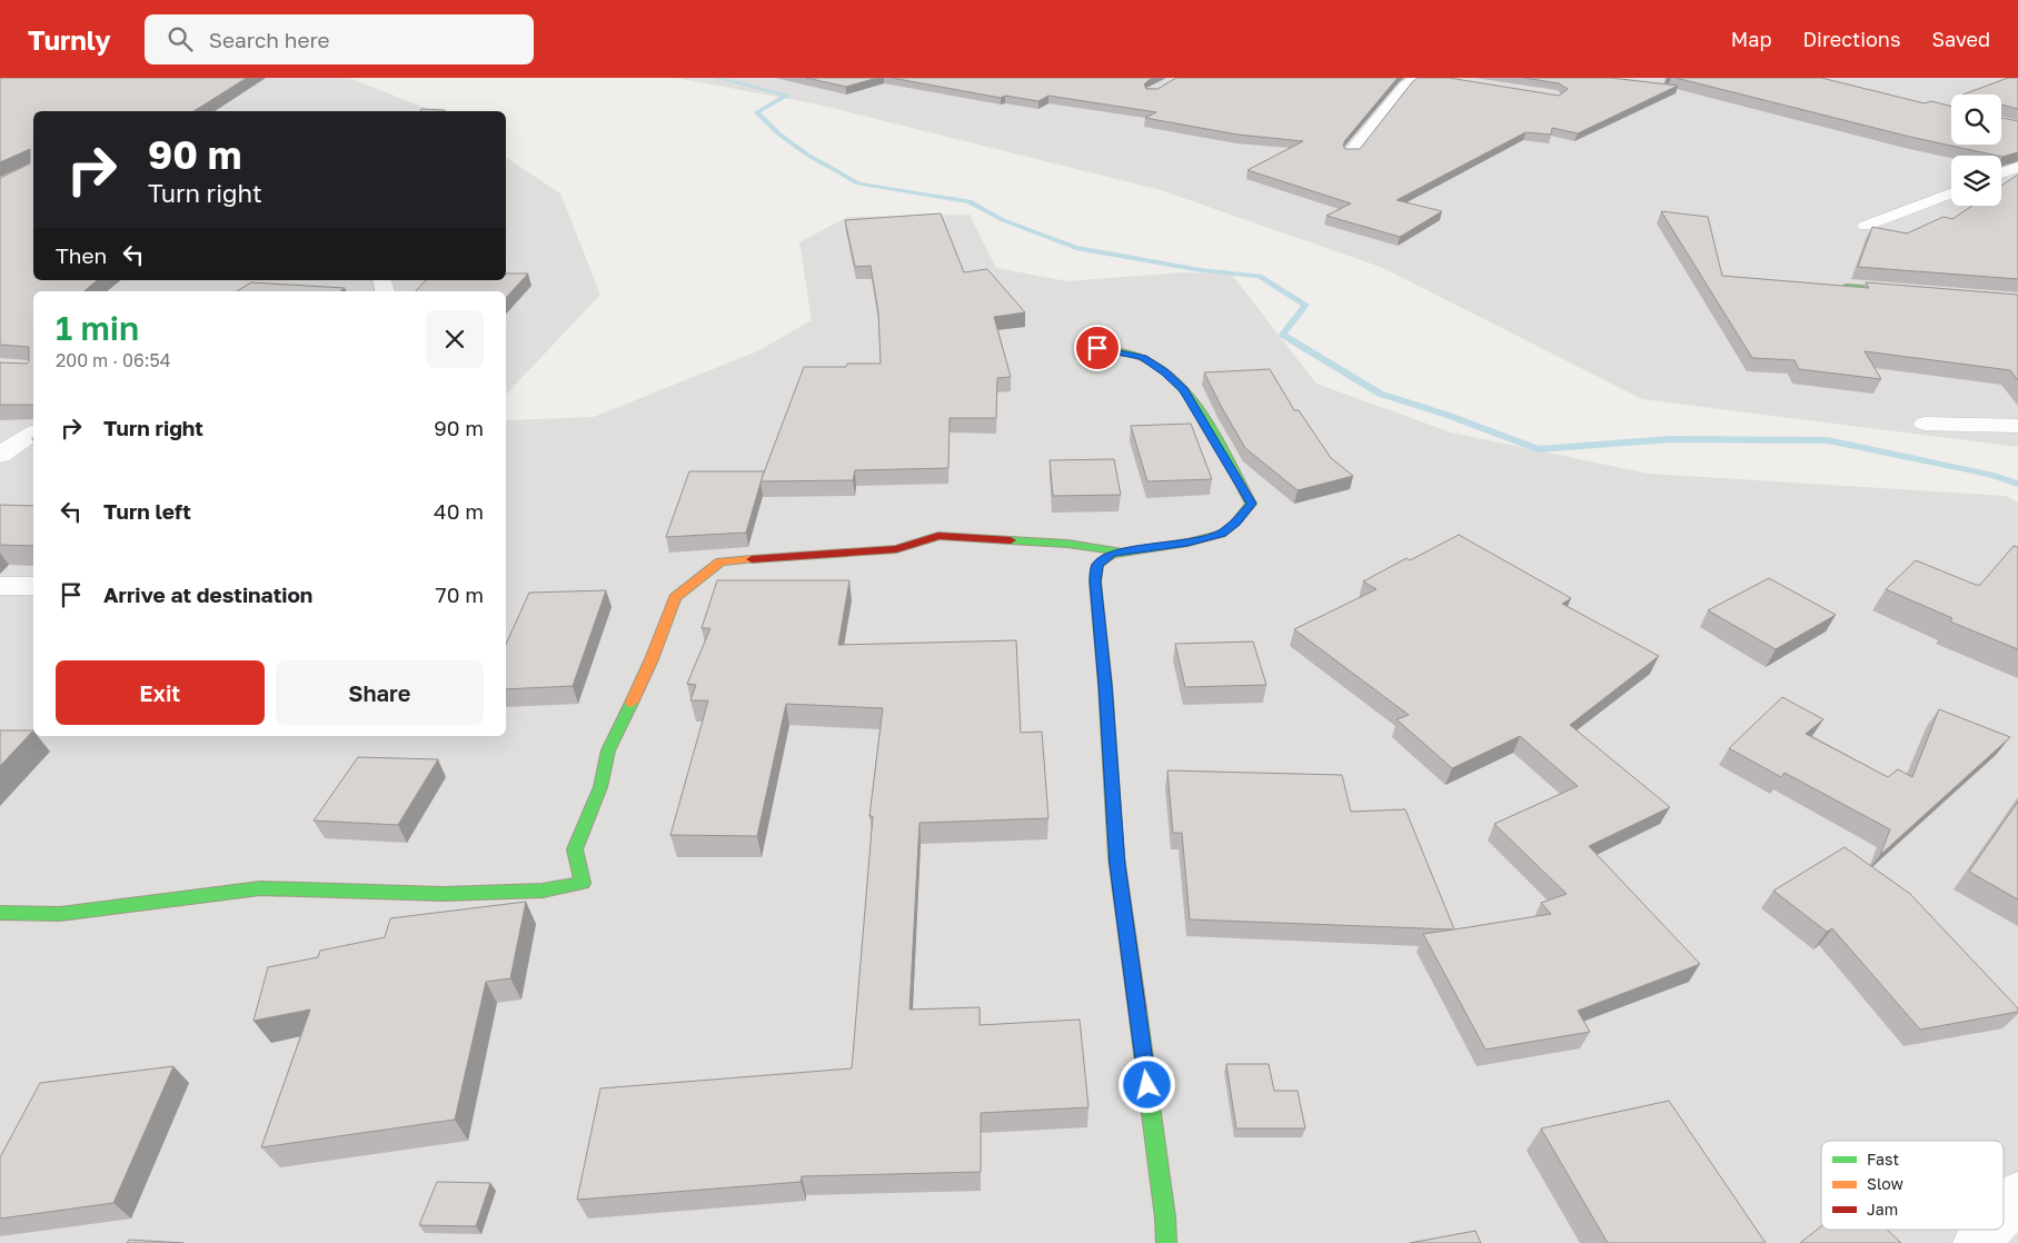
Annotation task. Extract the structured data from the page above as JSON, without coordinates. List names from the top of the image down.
{
  "legend": ["Fast", "Slow", "Jam"],
  "page": {
    "header": "Turnly",
    "search": "Search here",
    "nav": ["Map", "Directions", "Saved"],
    "turn": ["90 m", "Turn right"],
    "then": "Then",
    "heading": ["1 min", "200 m · 06:54"],
    "list": [
      {
        "name": "Turn right",
        "value": "90 m"
      },
      {
        "name": "Turn left",
        "value": "40 m"
      },
      {
        "name": "Arrive at destination",
        "value": "70 m"
      }
    ],
    "buttons": ["Exit", "Share"]
  }
}
